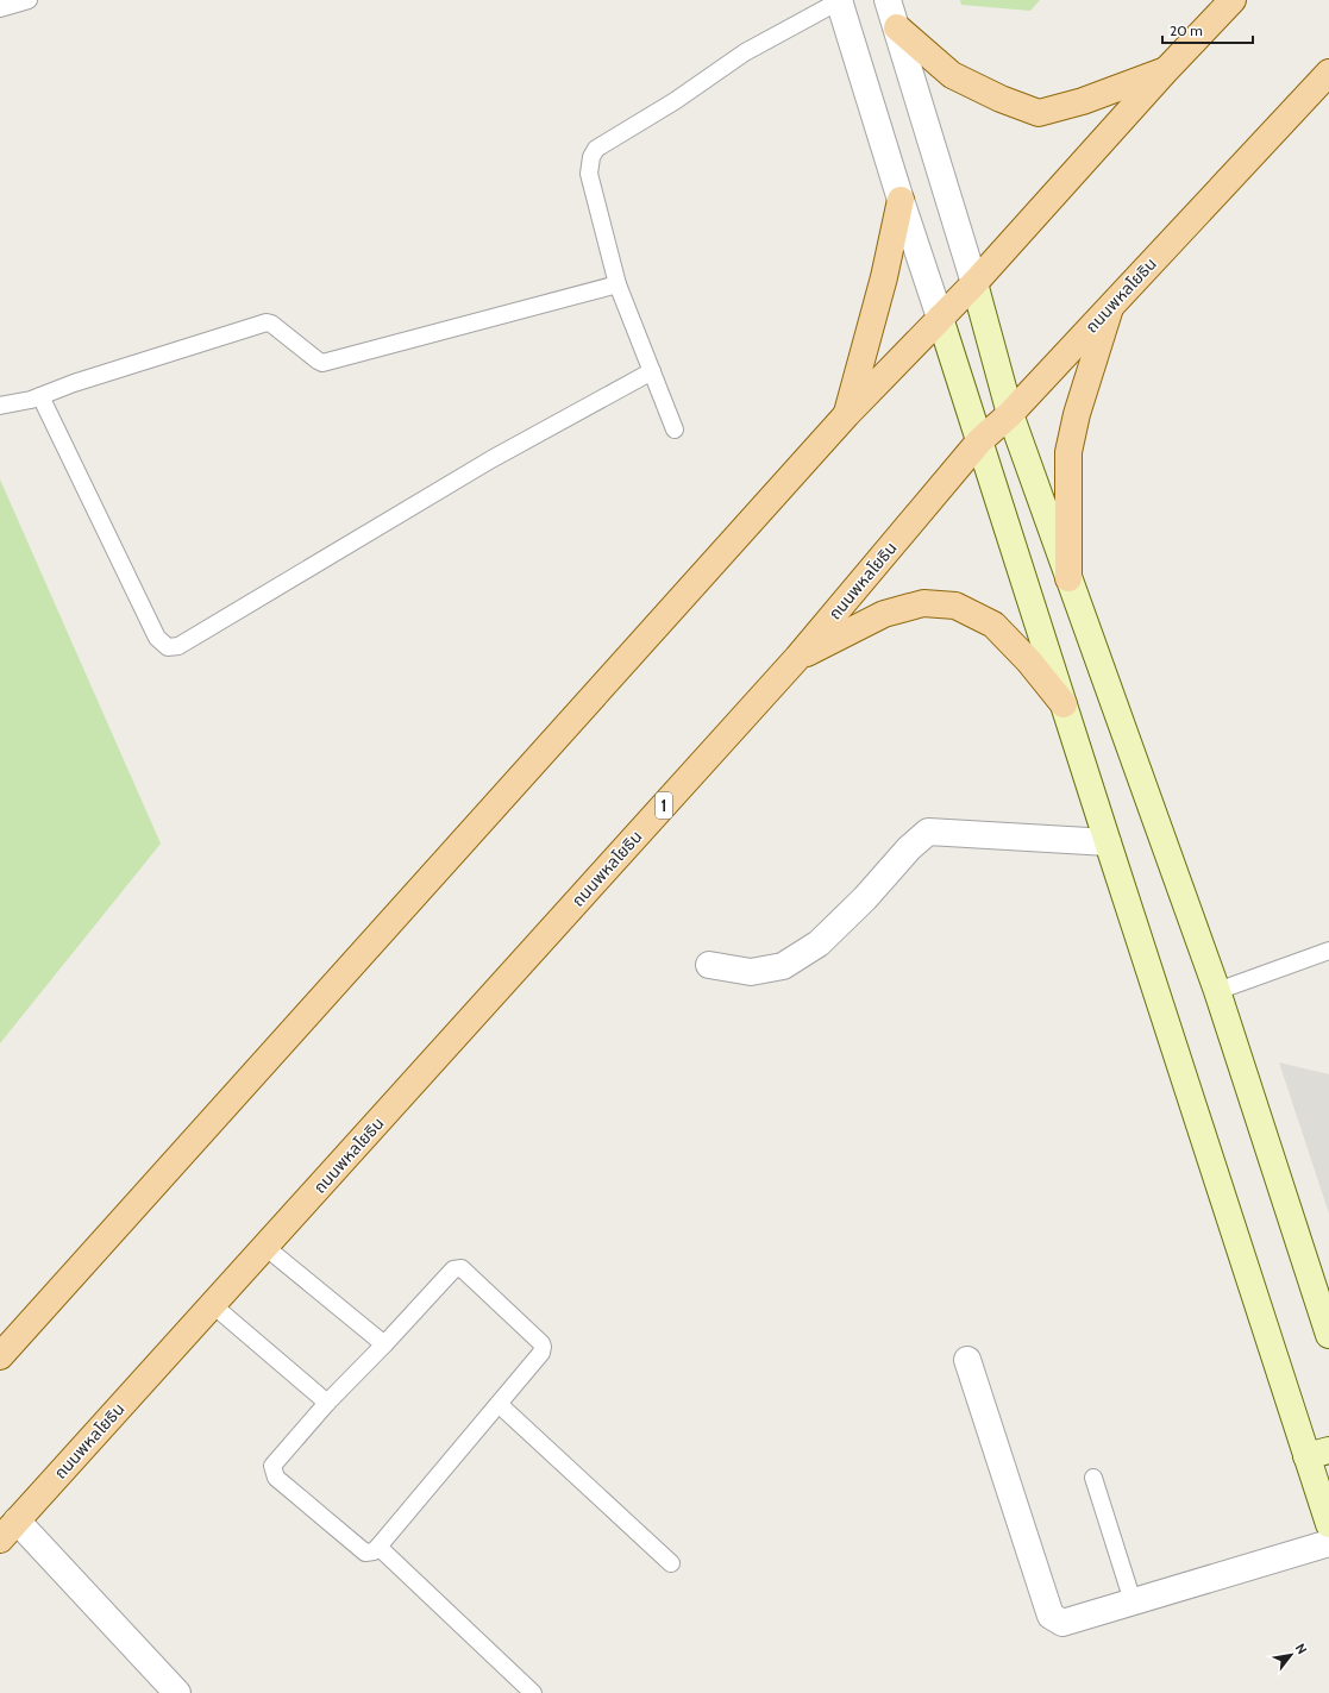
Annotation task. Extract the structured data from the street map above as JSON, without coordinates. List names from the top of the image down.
{
  "streets": {
    "main road": ["ถนนพหลโยธิน", "1"]
  },
  "scale_bar": "20 m",
  "north": "top right"
}
